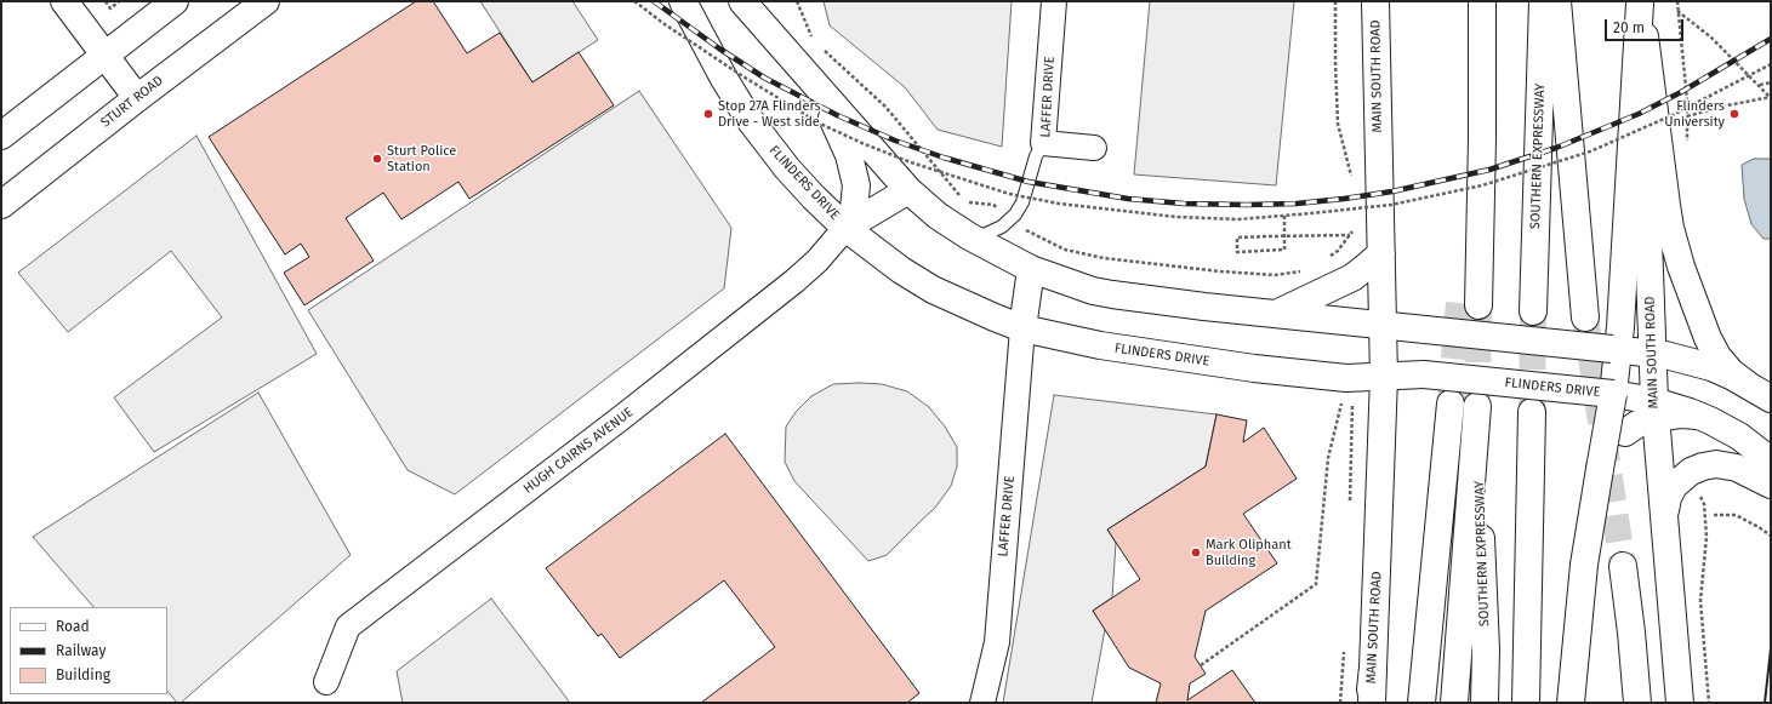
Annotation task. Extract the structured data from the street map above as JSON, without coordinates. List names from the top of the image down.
{
  "streets": {
    "main road": [
      "MAIN SOUTH ROAD",
      "STURT ROAD",
      "SOUTHERN EXPRESSWAY",
      "FLINDERS DRIVE"
    ],
    "street": ["LAFFER DRIVE", "HUGH CAIRNS AVENUE"]
  },
  "crossings": [
    ["MAIN SOUTH ROAD", "FLINDERS DRIVE"],
    ["LAFFER DRIVE", "FLINDERS DRIVE"],
    ["FLINDERS DRIVE", "HUGH CAIRNS AVENUE"]
  ],
  "places": [
    "Stop 27A Flinders Drive - West side",
    "Flinders University",
    "Sturt Police Station",
    "Mark Oliphant Building"
  ],
  "legend": ["Road", "Railway", "Building"],
  "scale_bar": "20 m"
}
